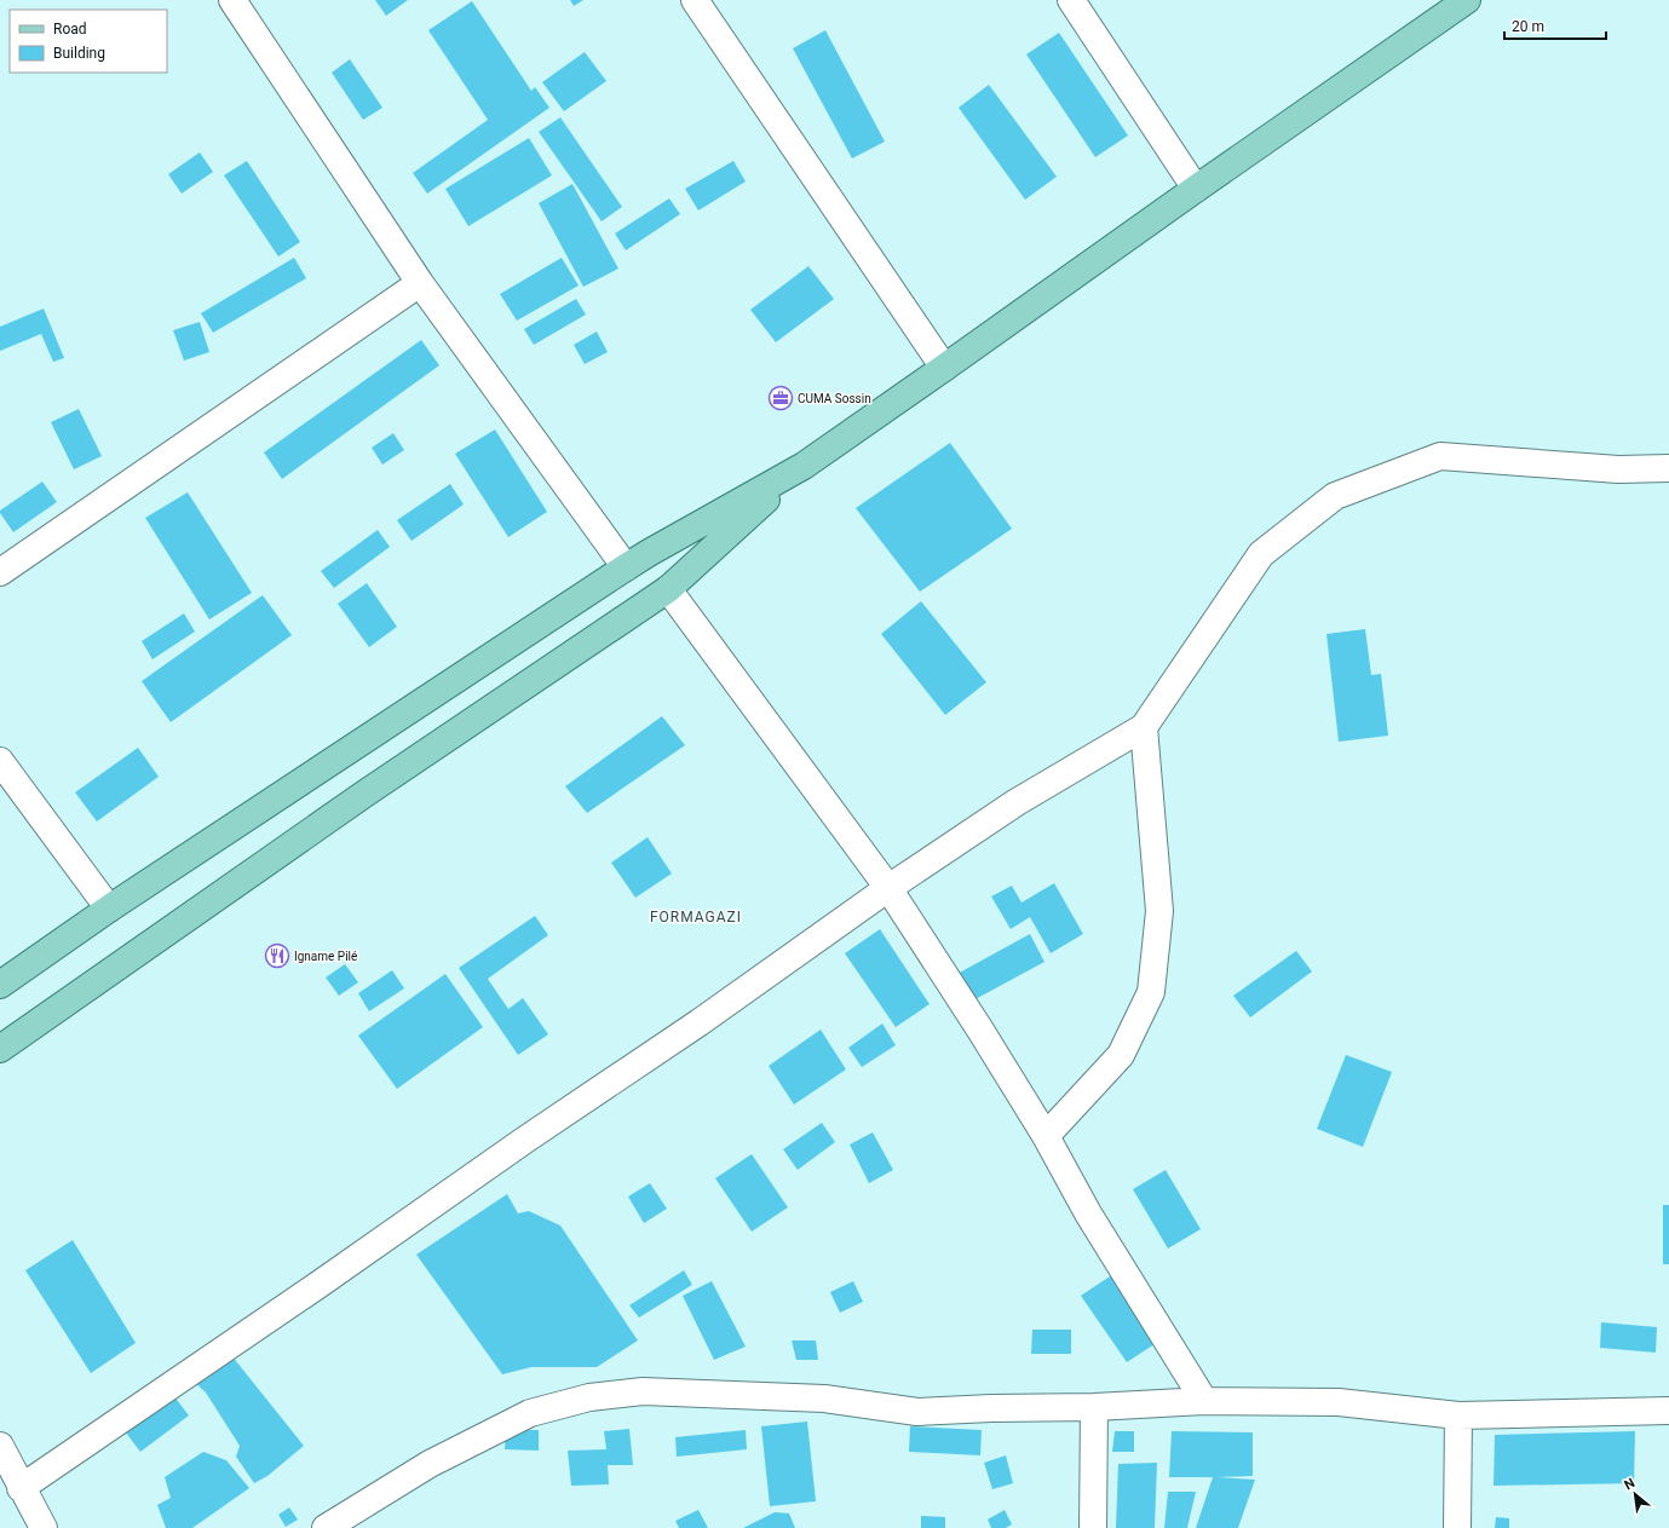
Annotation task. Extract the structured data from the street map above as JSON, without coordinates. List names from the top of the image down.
{
  "districts": ["FORMAGAZI"],
  "places": {
    "office": ["CUMA Sossin"],
    "restaurant": ["Igname Pilé"]
  },
  "legend": ["Road", "Building"],
  "scale_bar": "20 m",
  "north": "top left"
}
